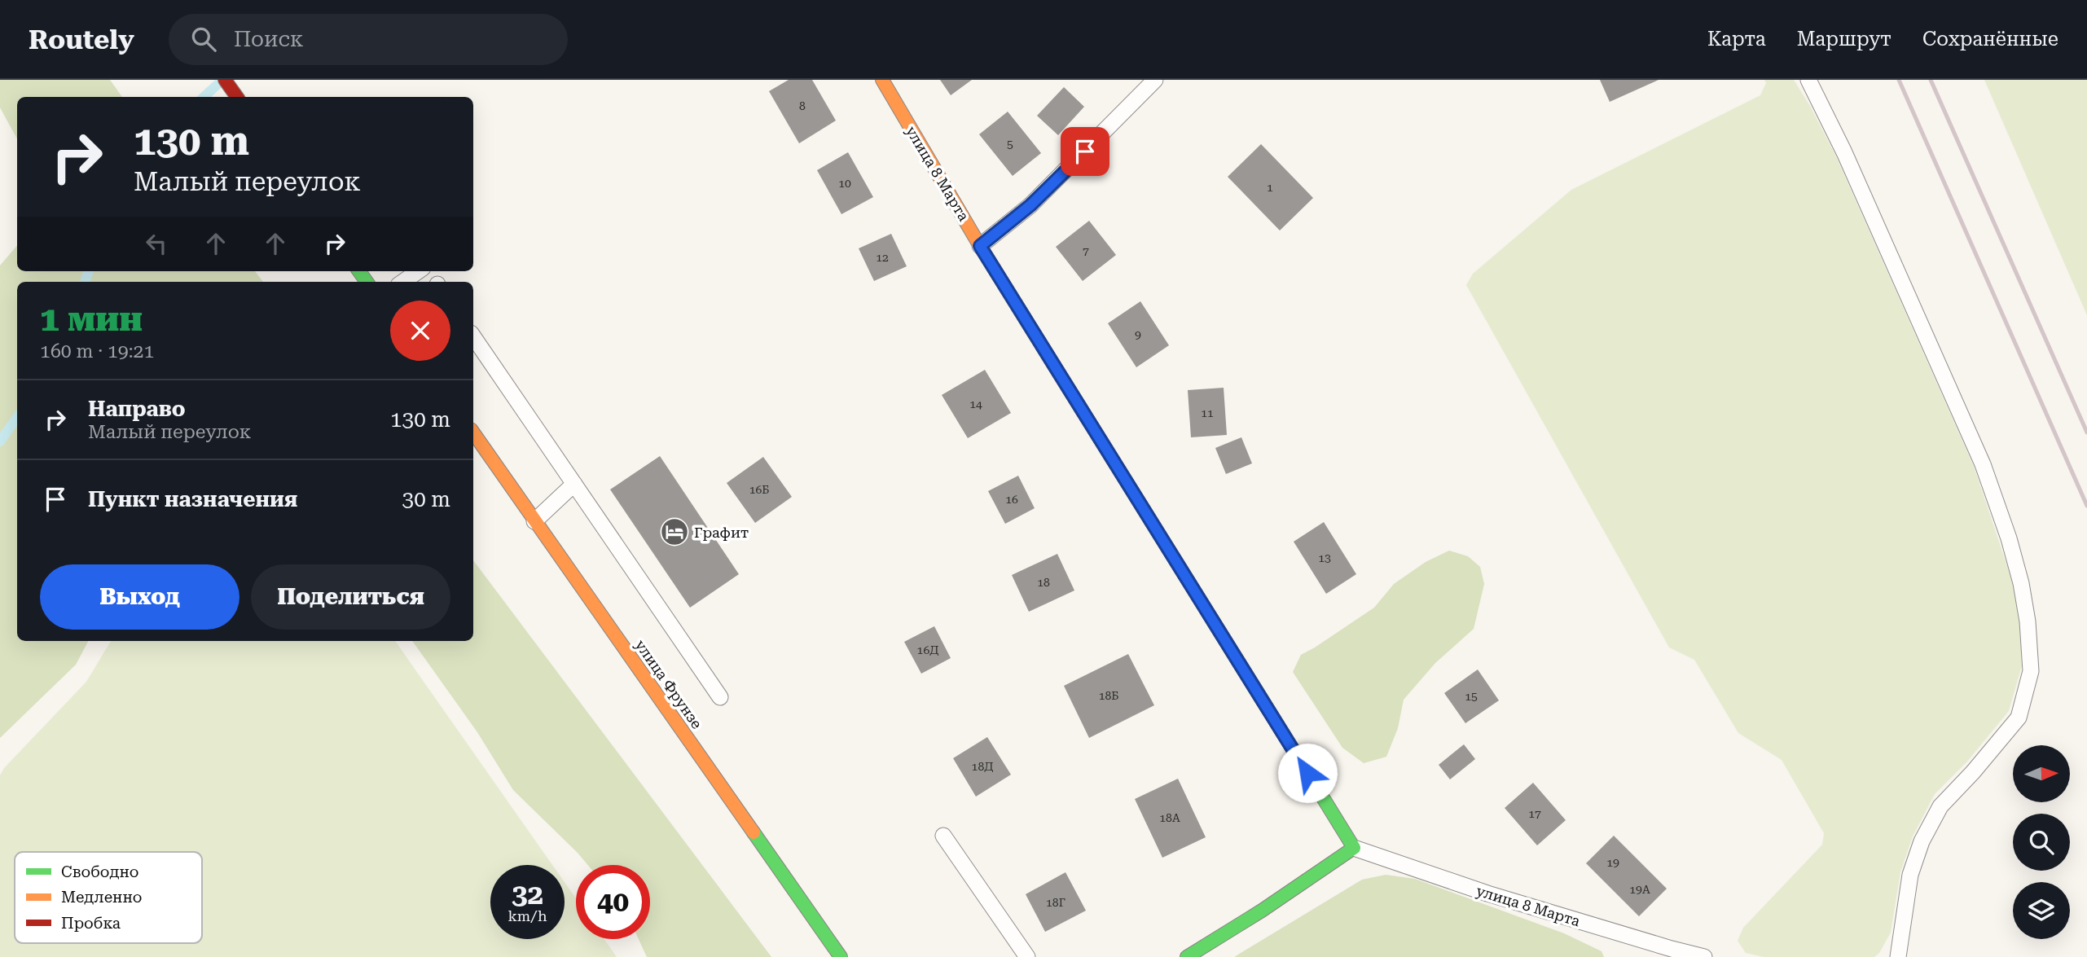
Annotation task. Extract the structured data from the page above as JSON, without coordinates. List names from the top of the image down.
{
  "streets": {
    "street": ["улица 8 Марта", "улица Фрунзе"]
  },
  "places": {
    "hotel": ["Графит"]
  },
  "house_numbers": [
    "8",
    "5",
    "10",
    "1",
    "7",
    "12",
    "9",
    "14",
    "11",
    "16Б",
    "16",
    "13",
    "18",
    "16Д",
    "18Б",
    "15",
    "18Д",
    "17",
    "18А",
    "19",
    "19А",
    "18Г"
  ],
  "legend": ["Свободно", "Медленно", "Пробка"],
  "north": "right",
  "page": {
    "header": "Routely",
    "search": "Поиск",
    "nav": ["Карта", "Маршрут", "Сохранённые"],
    "turn": ["130 m", "Малый переулок"],
    "heading": ["1 мин", "160 m · 19:21"],
    "list": [
      {
        "name": "Направо",
        "note": "Малый переулок",
        "value": "130 m"
      },
      {
        "name": "Пункт назначения",
        "value": "30 m"
      }
    ],
    "buttons": ["Выход", "Поделиться"],
    "speed": "32 km/h",
    "limit": "40"
  }
}
